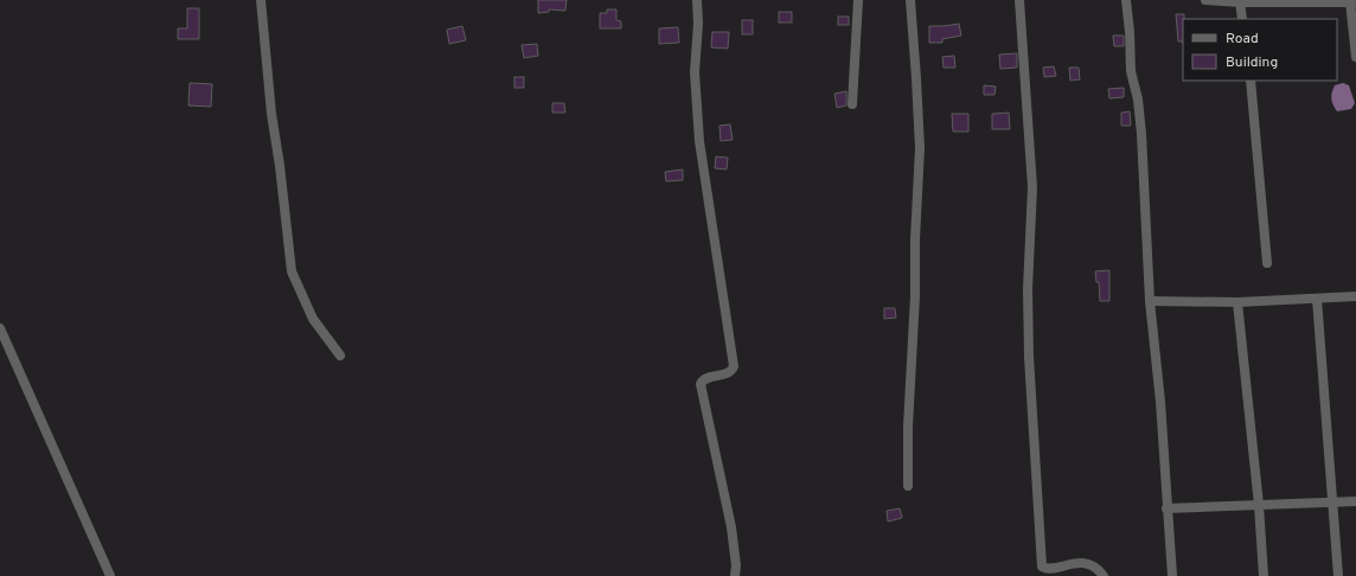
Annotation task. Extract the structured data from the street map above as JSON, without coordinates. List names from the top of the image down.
{
  "legend": ["Road", "Building"]
}
